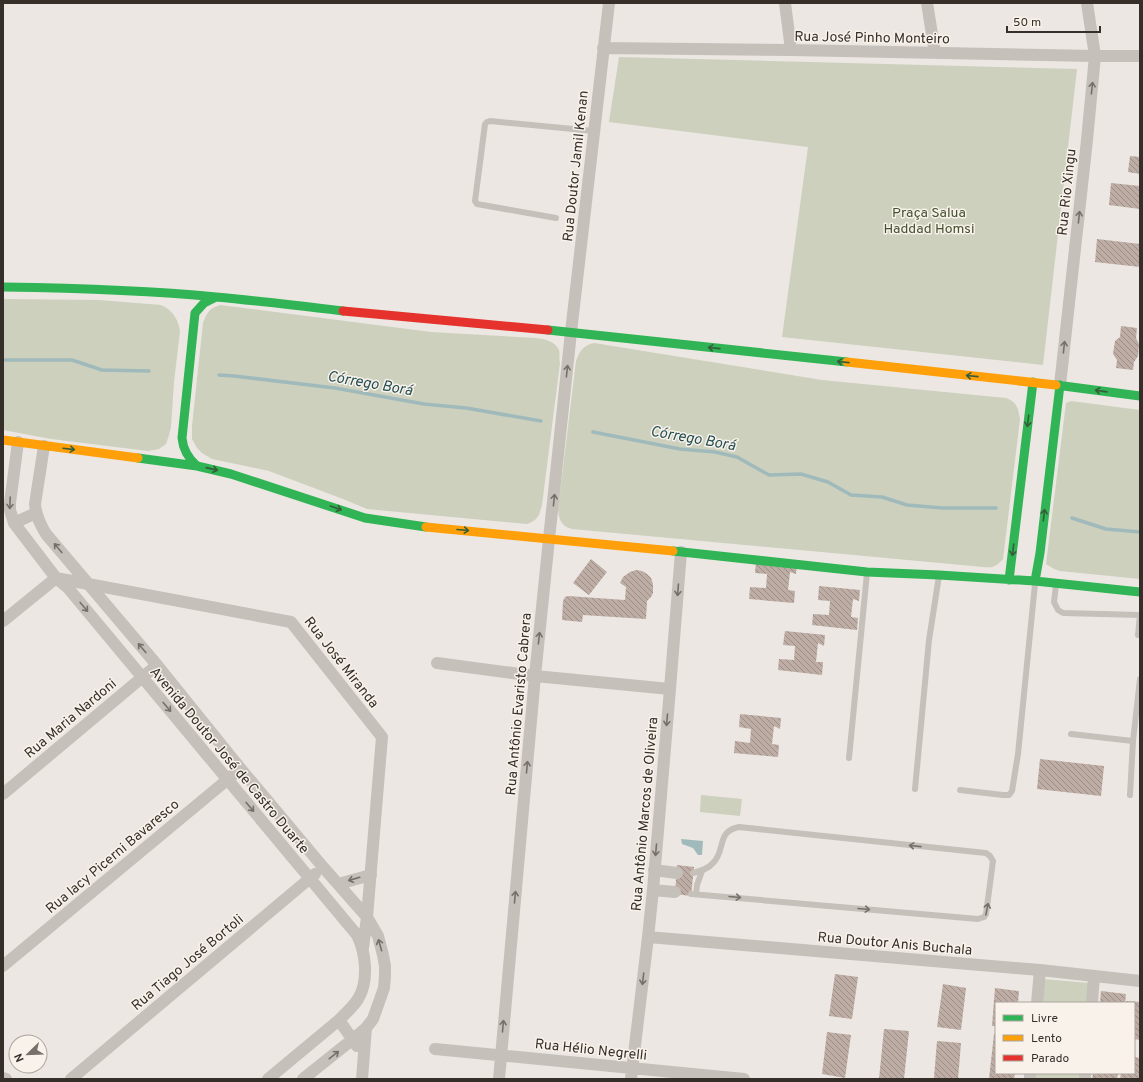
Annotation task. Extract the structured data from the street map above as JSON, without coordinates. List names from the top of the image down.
{
  "streets": {
    "street": [
      "Rua José Pinho Monteiro",
      "Rua Doutor Jamil Kenan",
      "Rua Rio Xingu",
      "Rua José Miranda",
      "Rua Antônio Evaristo Cabrera",
      "Rua Maria Nardoni",
      "Avenida Doutor José de Castro Duarte",
      "Rua Antônio Marcos de Oliveira",
      "Rua Iacy Picerni Bavaresco",
      "Rua Doutor Anis Buchala",
      "Rua Tiago José Bortoli",
      "Rua Hélio Negrelli"
    ]
  },
  "crossings": [
    ["Rua José Pinho Monteiro", "Rua Doutor Jamil Kenan"],
    ["Rua José Pinho Monteiro", "Rua Rio Xingu"],
    ["Rua Doutor Jamil Kenan", "Rua Antônio Evaristo Cabrera"],
    ["Rua José Miranda", "Avenida Doutor José de Castro Duarte"],
    ["Rua Antônio Evaristo Cabrera", "Rua Hélio Negrelli"],
    ["Rua Maria Nardoni", "Avenida Doutor José de Castro Duarte"],
    ["Avenida Doutor José de Castro Duarte", "Rua Iacy Picerni Bavaresco"],
    ["Avenida Doutor José de Castro Duarte", "Rua Tiago José Bortoli"],
    ["Rua Antônio Marcos de Oliveira", "Rua Doutor Anis Buchala"],
    ["Rua Antônio Marcos de Oliveira", "Rua Hélio Negrelli"]
  ],
  "one_way": ["Rua Rio Xingu", "Rua Antônio Evaristo Cabrera", "Rua Antônio Marcos de Oliveira"],
  "water": ["Córrego Borá"],
  "parks": ["Praça Salua Haddad Homsi"],
  "legend": ["Livre", "Lento", "Parado"],
  "scale_bar": "50 m",
  "north": "bottom left"
}
